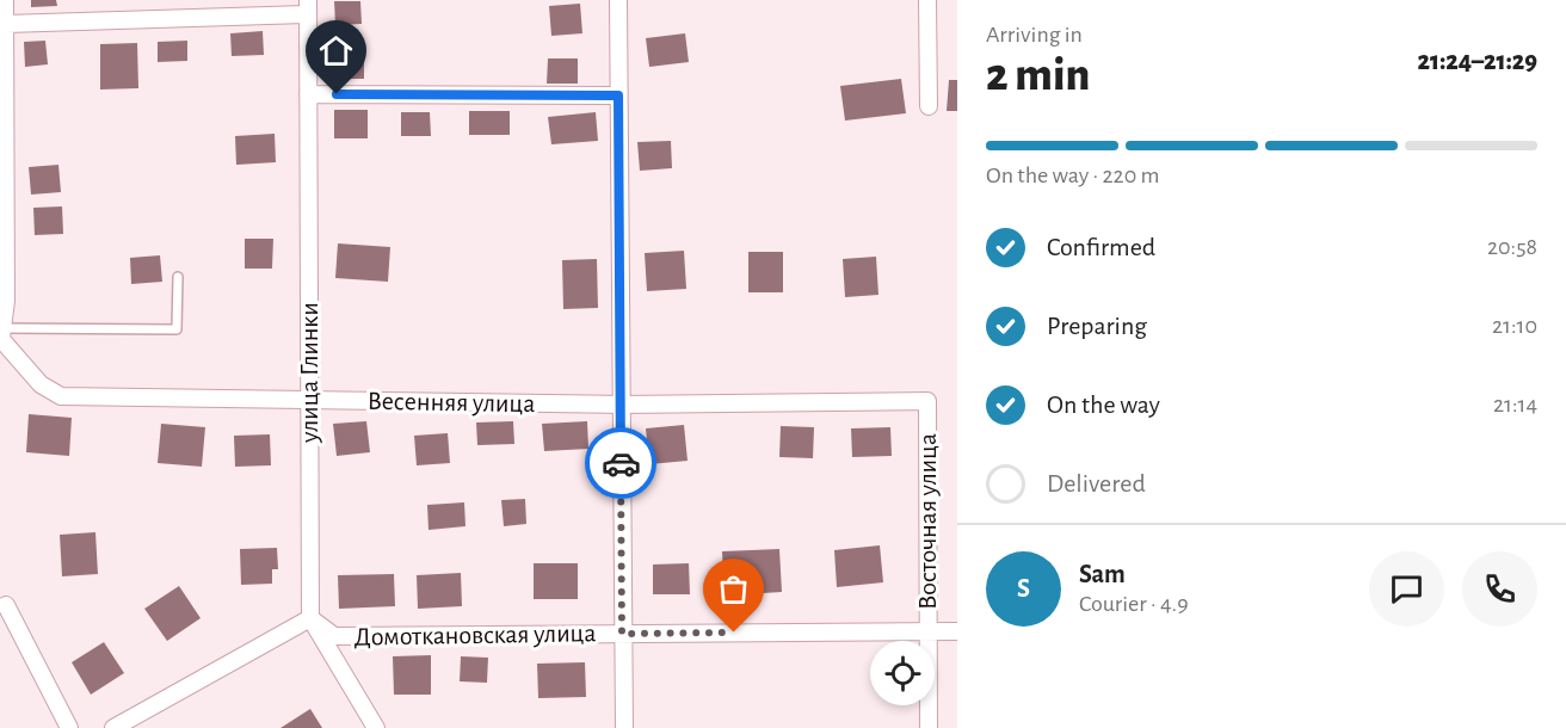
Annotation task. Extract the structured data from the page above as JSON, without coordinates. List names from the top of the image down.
{
  "streets": {
    "street": [
      "улица Глинки",
      "Весенняя улица",
      "Восточная улица",
      "Домоткановская улица"
    ]
  },
  "crossings": [
    ["улица Глинки", "Весенняя улица"],
    ["улица Глинки", "Домоткановская улица"],
    ["Весенняя улица", "Восточная улица"],
    ["Восточная улица", "Домоткановская улица"]
  ],
  "page": {
    "heading": ["2 min", "Arriving in", "21:24–21:29"],
    "panel": ["Sam", "Courier · 4.9"],
    "bar": "On the way · 220 m",
    "list": [
      ["Confirmed", "20:58"],
      ["Preparing", "21:10"],
      ["On the way", "21:14"],
      "Delivered"
    ],
    "round": "S"
  }
}
